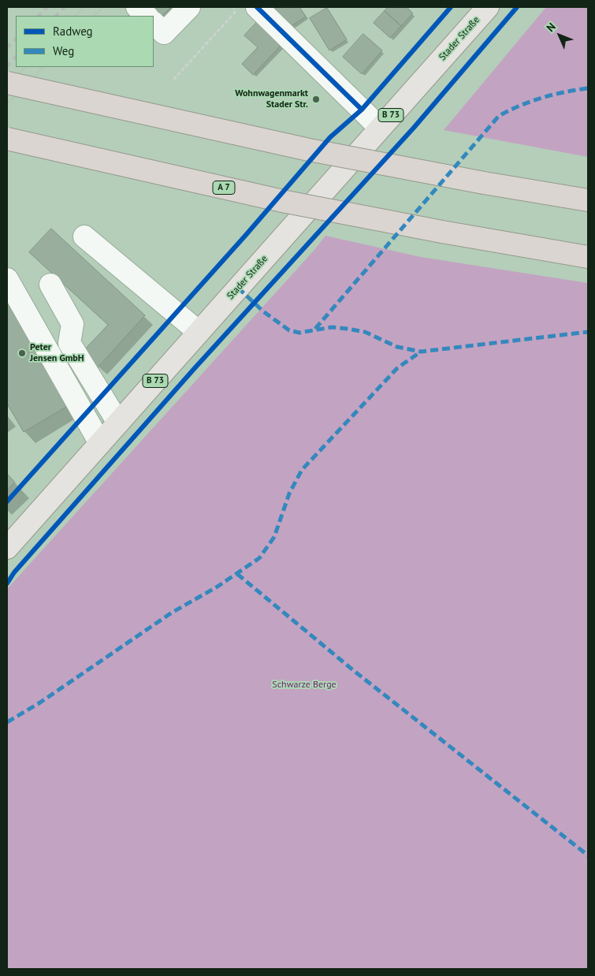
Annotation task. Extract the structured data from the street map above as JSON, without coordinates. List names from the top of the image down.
{
  "streets": {
    "highway": ["A 7"],
    "main road": ["Stader Straße", "B 73"]
  },
  "parks": ["Schwarze Berge"],
  "places": ["Wohnwagenmarkt Stader Str.", "Peter Jensen GmbH"],
  "legend": ["Radweg", "Weg"],
  "north": "top left"
}
